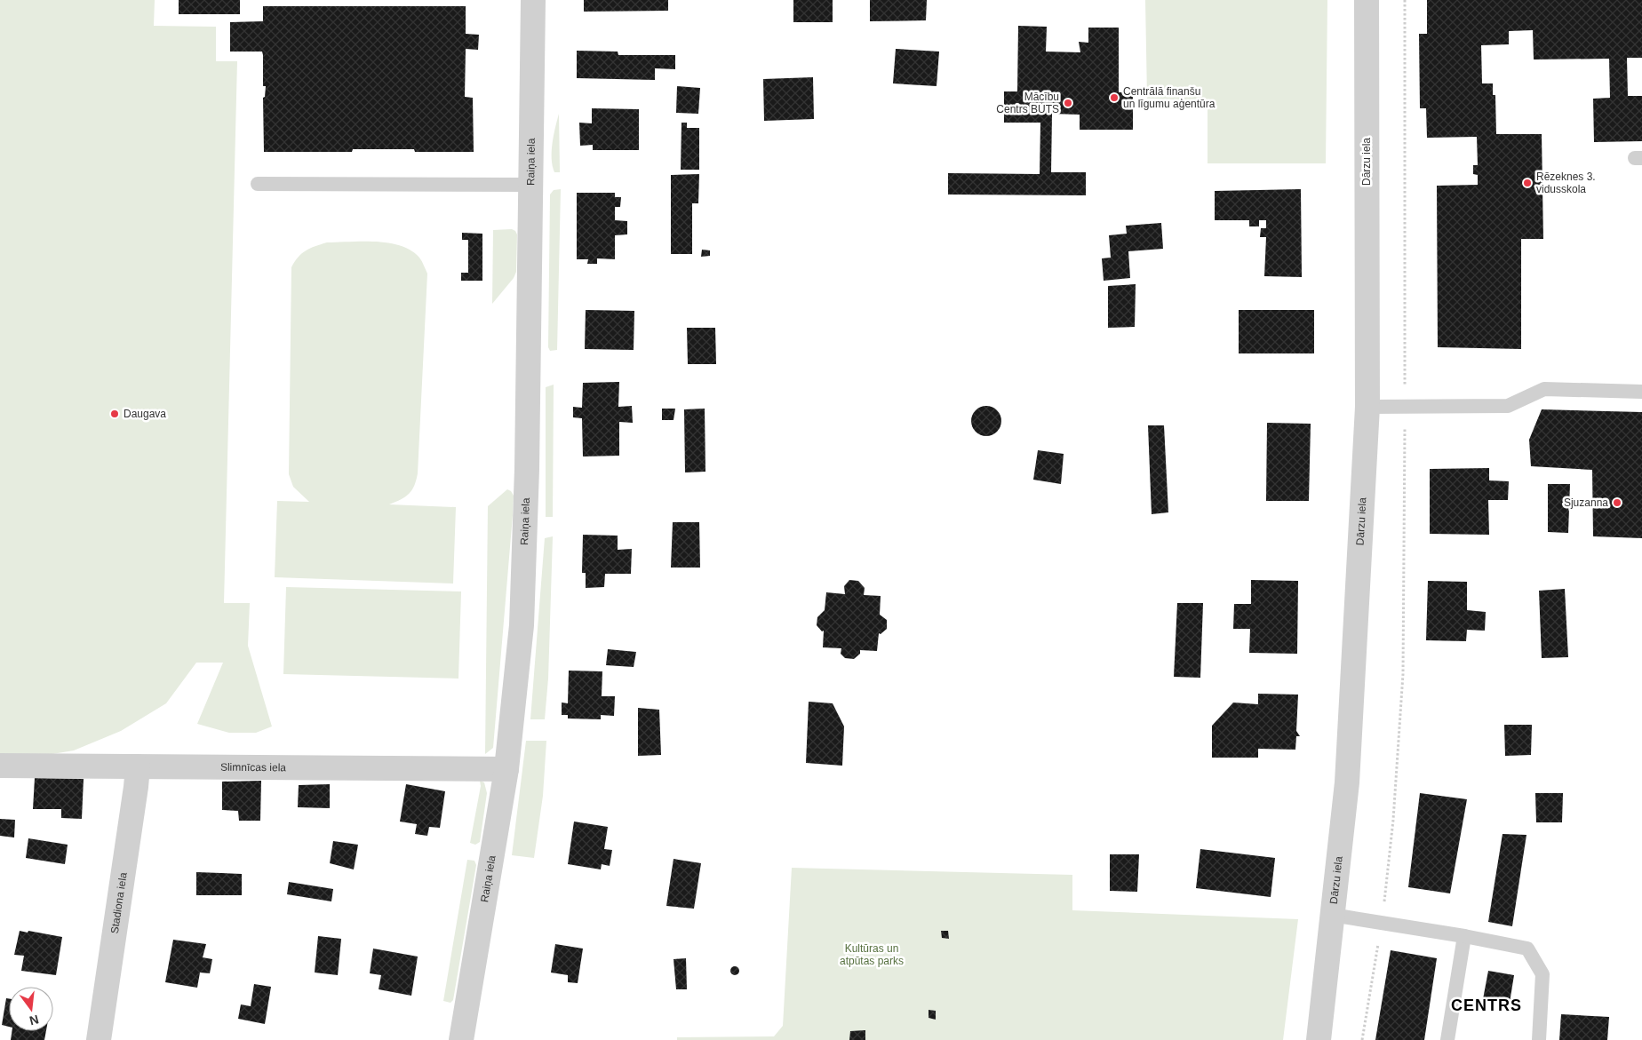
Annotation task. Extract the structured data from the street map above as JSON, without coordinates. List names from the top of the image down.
{
  "streets": {
    "street": [
      "Dārzu iela",
      "Raiņa iela",
      "Slimnīcas iela",
      "Stadiona iela"
    ]
  },
  "crossings": [
    ["Raiņa iela", "Slimnīcas iela"],
    ["Slimnīcas iela", "Stadiona iela"]
  ],
  "districts": ["CENTRS"],
  "parks": ["Kultūras un atpūtas parks"],
  "places": [
    "Centrālā finanšu un līgumu aģentūra",
    "Mācību Centrs BUTS",
    "Rēzeknes 3. vidusskola",
    "Daugava",
    "Sjuzanna"
  ],
  "north": "bottom"
}
